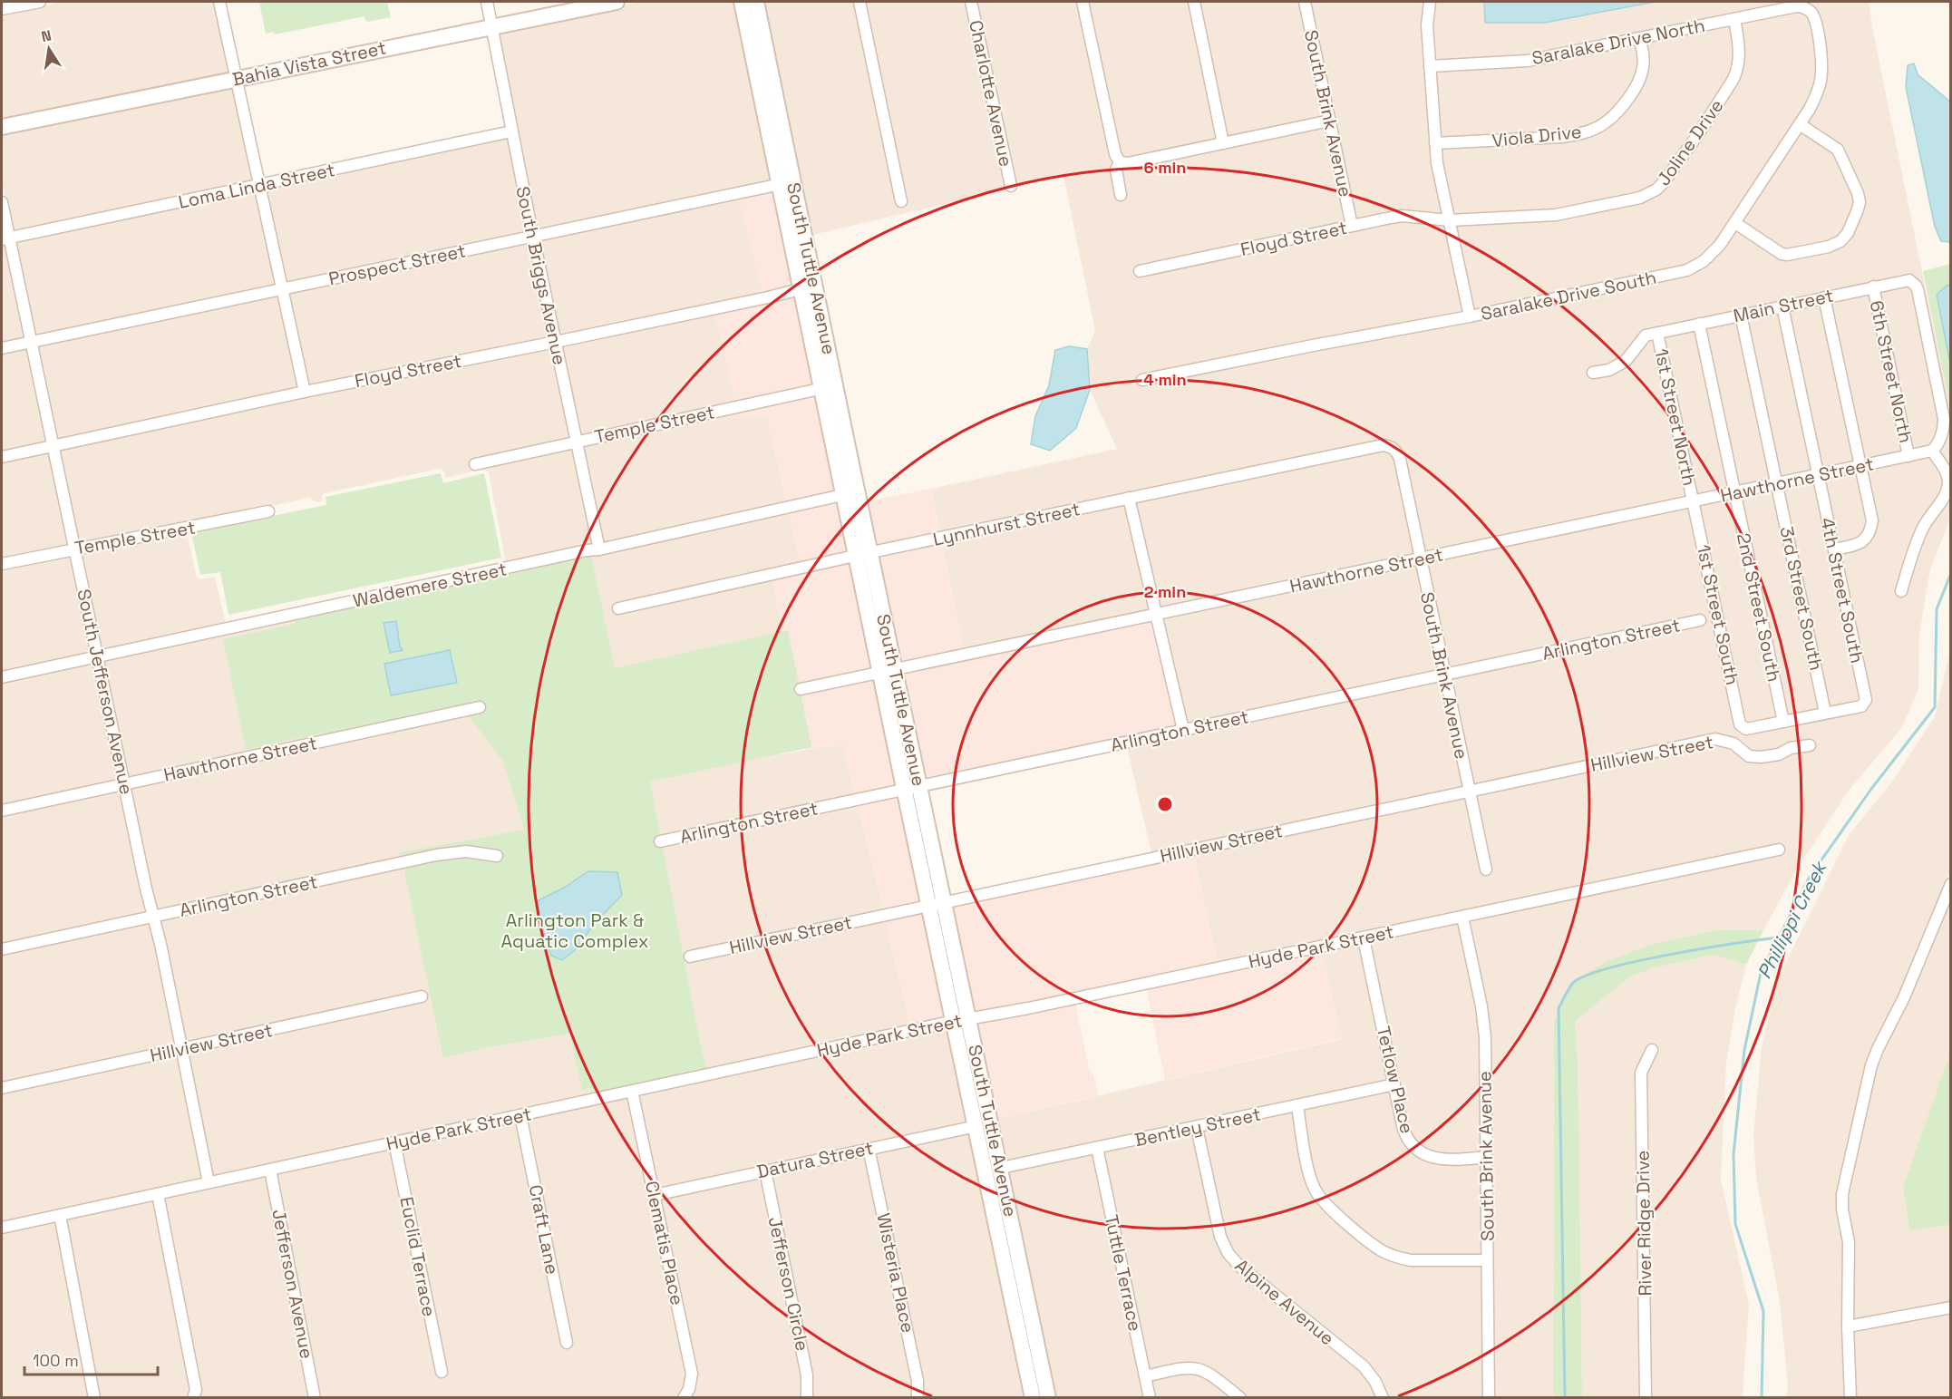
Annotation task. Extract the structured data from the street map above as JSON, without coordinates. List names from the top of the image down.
{
  "streets": {
    "main road": ["Bahia Vista Street", "South Tuttle Avenue"],
    "street": [
      "Saralake Drive North",
      "Charlotte Avenue",
      "South Brink Avenue",
      "Viola Drive",
      "Joline Drive",
      "Loma Linda Street",
      "Floyd Street",
      "Prospect Street",
      "South Briggs Avenue",
      "Saralake Drive South",
      "Main Street",
      "6th Street North",
      "1st Street North",
      "Temple Street",
      "Hawthorne Street",
      "Lynnhurst Street",
      "Waldemere Street",
      "4th Street South",
      "3rd Street South",
      "2nd Street South",
      "1st Street South",
      "Arlington Street",
      "South Jefferson Avenue",
      "Hillview Street",
      "Hyde Park Street",
      "Tetlow Place",
      "Bentley Street",
      "Datura Street",
      "River Ridge Drive",
      "Craft Lane",
      "Clematis Place",
      "Euclid Terrace",
      "Wisteria Place",
      "Tuttle Terrace",
      "Jefferson Avenue",
      "Jefferson Circle",
      "Alpine Avenue"
    ]
  },
  "crossings": [
    ["Saralake Drive North", "Viola Drive"],
    ["Saralake Drive North", "Joline Drive"],
    ["Saralake Drive North", "Saralake Drive South"],
    ["Bahia Vista Street", "South Briggs Avenue"],
    ["South Brink Avenue", "Floyd Street"],
    ["South Brink Avenue", "Hawthorne Street"],
    ["South Brink Avenue", "Lynnhurst Street"],
    ["South Brink Avenue", "Arlington Street"],
    ["South Brink Avenue", "Hillview Street"],
    ["South Brink Avenue", "Hyde Park Street"],
    ["South Brink Avenue", "Tetlow Place"],
    ["Joline Drive", "Floyd Street"],
    ["Loma Linda Street", "South Briggs Avenue"],
    ["Loma Linda Street", "South Jefferson Avenue"],
    ["Floyd Street", "South Tuttle Avenue"],
    ["Floyd Street", "South Briggs Avenue"],
    ["Floyd Street", "South Jefferson Avenue"],
    ["Prospect Street", "South Tuttle Avenue"],
    ["Prospect Street", "South Briggs Avenue"],
    ["Prospect Street", "South Jefferson Avenue"],
    ["South Tuttle Avenue", "Temple Street"],
    ["South Tuttle Avenue", "Hawthorne Street"],
    ["South Tuttle Avenue", "Lynnhurst Street"],
    ["South Tuttle Avenue", "Waldemere Street"],
    ["South Tuttle Avenue", "Arlington Street"],
    ["South Tuttle Avenue", "Hillview Street"],
    ["South Tuttle Avenue", "Hyde Park Street"],
    ["South Tuttle Avenue", "Bentley Street"],
    ["South Tuttle Avenue", "Datura Street"],
    ["South Briggs Avenue", "Temple Street"],
    ["South Briggs Avenue", "Waldemere Street"],
    ["Main Street", "6th Street North"],
    ["Main Street", "1st Street North"],
    ["Main Street", "Hawthorne Street"],
    ["Main Street", "4th Street South"],
    ["Main Street", "3rd Street South"],
    ["Main Street", "2nd Street South"],
    ["6th Street North", "Hawthorne Street"],
    ["1st Street North", "Hawthorne Street"],
    ["1st Street North", "1st Street South"],
    ["Temple Street", "South Jefferson Avenue"],
    ["Hawthorne Street", "4th Street South"],
    ["Hawthorne Street", "3rd Street South"],
    ["Hawthorne Street", "2nd Street South"],
    ["Hawthorne Street", "1st Street South"],
    ["Hawthorne Street", "South Jefferson Avenue"],
    ["Waldemere Street", "South Jefferson Avenue"],
    ["4th Street South", "3rd Street South"],
    ["2nd Street South", "1st Street South"],
    ["Arlington Street", "South Jefferson Avenue"],
    ["South Jefferson Avenue", "Hillview Street"],
    ["South Jefferson Avenue", "Hyde Park Street"],
    ["Hyde Park Street", "Tetlow Place"],
    ["Hyde Park Street", "Craft Lane"],
    ["Hyde Park Street", "Clematis Place"],
    ["Hyde Park Street", "Euclid Terrace"],
    ["Hyde Park Street", "Jefferson Avenue"],
    ["Tetlow Place", "Bentley Street"],
    ["Bentley Street", "Tuttle Terrace"],
    ["Bentley Street", "Alpine Avenue"],
    ["Datura Street", "Clematis Place"],
    ["Datura Street", "Wisteria Place"],
    ["Datura Street", "Jefferson Circle"]
  ],
  "water": ["Phillippi Creek"],
  "parks": ["Arlington Park & Aquatic Complex"],
  "scale_bar": "100 m",
  "north": "top",
  "rings": ["6 min", "4 min", "2 min"]
}
